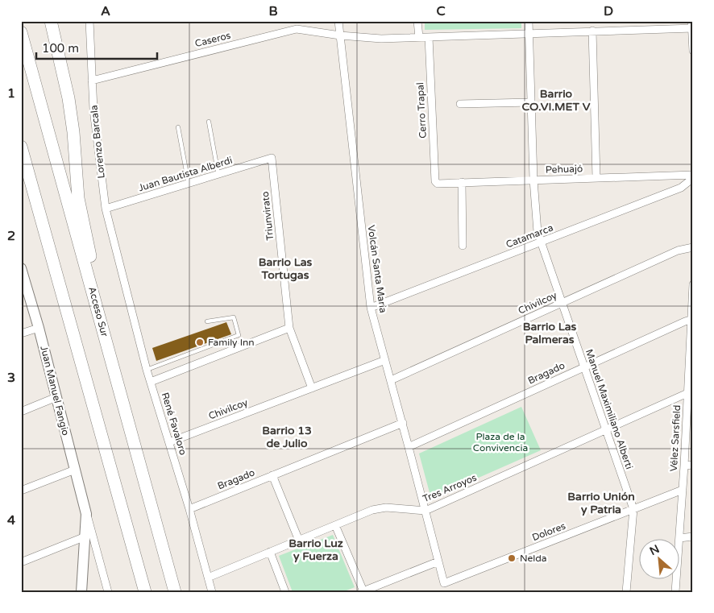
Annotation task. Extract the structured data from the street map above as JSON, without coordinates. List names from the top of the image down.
{
  "streets": {
    "highway": ["Acceso Sur"],
    "street": [
      "Caseros",
      "Cerro Trapal",
      "Lorenzo Barcala",
      "Pehuajó",
      "Juan Bautista Alberdi",
      "Triunvirato",
      "Catamarca",
      "Volcán Santa María",
      "Chivilcoy",
      "Bragado",
      "Juan Manuel Fangio",
      "Manuel Maximiliano Alberti",
      "René Favaloro",
      "Vélez Sarsfield",
      "Tres Arroyos",
      "Dolores"
    ]
  },
  "crossings": [
    ["Caseros", "Cerro Trapal"],
    ["Caseros", "Lorenzo Barcala"],
    ["Caseros", "Volcán Santa María"],
    ["Caseros", "Manuel Maximiliano Alberti"],
    ["Cerro Trapal", "Pehuajó"],
    ["Lorenzo Barcala", "Juan Bautista Alberdi"],
    ["Lorenzo Barcala", "René Favaloro"],
    ["Pehuajó", "Manuel Maximiliano Alberti"],
    ["Juan Bautista Alberdi", "Triunvirato"],
    ["Triunvirato", "Chivilcoy"],
    ["Catamarca", "Volcán Santa María"],
    ["Catamarca", "Manuel Maximiliano Alberti"],
    ["Volcán Santa María", "Chivilcoy"],
    ["Volcán Santa María", "Bragado"],
    ["Volcán Santa María", "Tres Arroyos"],
    ["Volcán Santa María", "Dolores"],
    ["Chivilcoy", "Manuel Maximiliano Alberti"],
    ["Chivilcoy", "René Favaloro"],
    ["Bragado", "Manuel Maximiliano Alberti"],
    ["Bragado", "René Favaloro"],
    ["Bragado", "Vélez Sarsfield"],
    ["Manuel Maximiliano Alberti", "Tres Arroyos"],
    ["Manuel Maximiliano Alberti", "Dolores"],
    ["René Favaloro", "Tres Arroyos"],
    ["Vélez Sarsfield", "Tres Arroyos"],
    ["Vélez Sarsfield", "Dolores"]
  ],
  "districts": [
    "Barrio CO.VI.MET V",
    "Barrio Las Tortugas",
    "Barrio Las Palmeras",
    "Barrio 13 de Julio",
    "Barrio Unión y Patria",
    "Barrio Luz y Fuerza"
  ],
  "parks": ["Plaza de la Convivencia"],
  "places": ["Family Inn", "Nelda"],
  "scale_bar": "100 m",
  "north": "top left",
  "grid": {
    "columns": [
      "A",
      "B",
      "C",
      "D"
    ],
    "rows": [
      "1",
      "2",
      "3",
      "4"
    ]
  }
}
